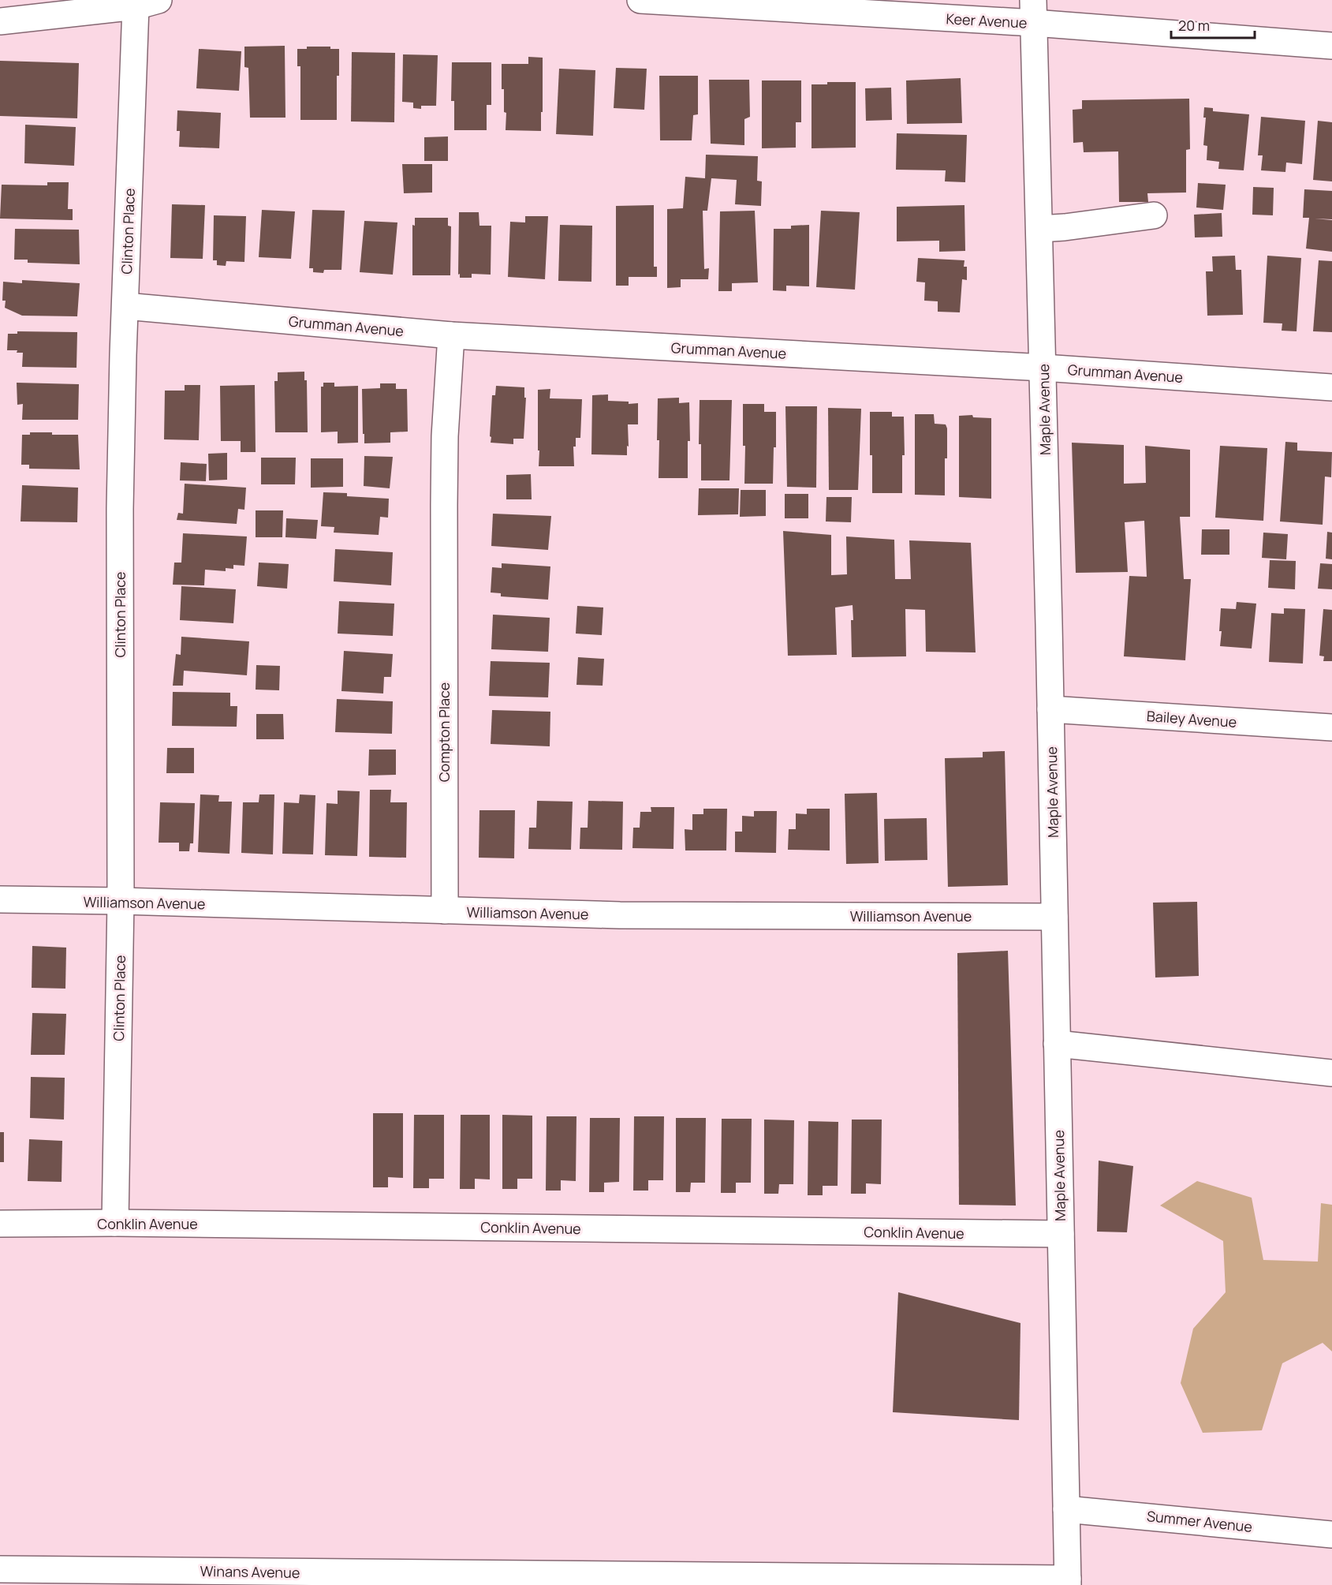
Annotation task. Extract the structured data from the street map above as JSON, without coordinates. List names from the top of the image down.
{
  "streets": {
    "street": [
      "Keer Avenue",
      "Clinton Place",
      "Grumman Avenue",
      "Maple Avenue",
      "Bailey Avenue",
      "Compton Place",
      "Williamson Avenue",
      "Conklin Avenue",
      "Summer Avenue",
      "Winans Avenue"
    ]
  },
  "crossings": [
    ["Keer Avenue", "Maple Avenue"],
    ["Clinton Place", "Grumman Avenue"],
    ["Clinton Place", "Williamson Avenue"],
    ["Clinton Place", "Conklin Avenue"],
    ["Grumman Avenue", "Maple Avenue"],
    ["Grumman Avenue", "Compton Place"],
    ["Maple Avenue", "Bailey Avenue"],
    ["Maple Avenue", "Williamson Avenue"],
    ["Maple Avenue", "Conklin Avenue"],
    ["Maple Avenue", "Summer Avenue"],
    ["Maple Avenue", "Winans Avenue"],
    ["Compton Place", "Williamson Avenue"]
  ],
  "scale_bar": "20 m"
}
